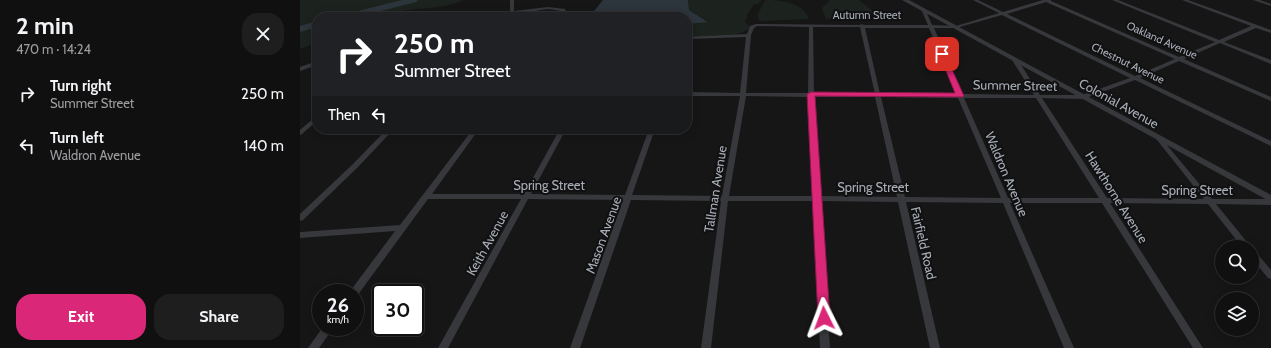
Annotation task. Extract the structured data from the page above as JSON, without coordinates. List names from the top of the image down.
{
  "streets": {
    "street": [
      "Autumn Street",
      "Oakland Avenue",
      "Chestnut Avenue",
      "Summer Street",
      "Colonial Avenue",
      "Waldron Avenue",
      "Spring Street",
      "Tallman Avenue",
      "Hawthorne Avenue",
      "Mason Avenue",
      "Keith Avenue",
      "Fairfield Road"
    ]
  },
  "crossings": [
    ["Autumn Street", "Oakland Avenue"],
    ["Autumn Street", "Chestnut Avenue"],
    ["Autumn Street", "Colonial Avenue"],
    ["Autumn Street", "Waldron Avenue"],
    ["Autumn Street", "Tallman Avenue"],
    ["Autumn Street", "Fairfield Road"],
    ["Oakland Avenue", "Summer Street"],
    ["Chestnut Avenue", "Summer Street"],
    ["Summer Street", "Colonial Avenue"],
    ["Summer Street", "Waldron Avenue"],
    ["Summer Street", "Tallman Avenue"],
    ["Summer Street", "Hawthorne Avenue"],
    ["Summer Street", "Fairfield Road"],
    ["Colonial Avenue", "Waldron Avenue"],
    ["Colonial Avenue", "Hawthorne Avenue"],
    ["Waldron Avenue", "Spring Street"],
    ["Spring Street", "Tallman Avenue"],
    ["Spring Street", "Hawthorne Avenue"],
    ["Spring Street", "Mason Avenue"],
    ["Spring Street", "Keith Avenue"],
    ["Spring Street", "Fairfield Road"]
  ],
  "page": {
    "heading": ["2 min", "470 m · 14:24"],
    "turn": ["250 m", "Summer Street"],
    "list": [
      {
        "name": "Turn right",
        "note": "Summer Street",
        "value": "250 m"
      },
      {
        "name": "Turn left",
        "note": "Waldron Avenue",
        "value": "140 m"
      }
    ],
    "then": "Then",
    "speed": "26 km/h",
    "limit": "30",
    "buttons": ["Exit", "Share"]
  }
}
